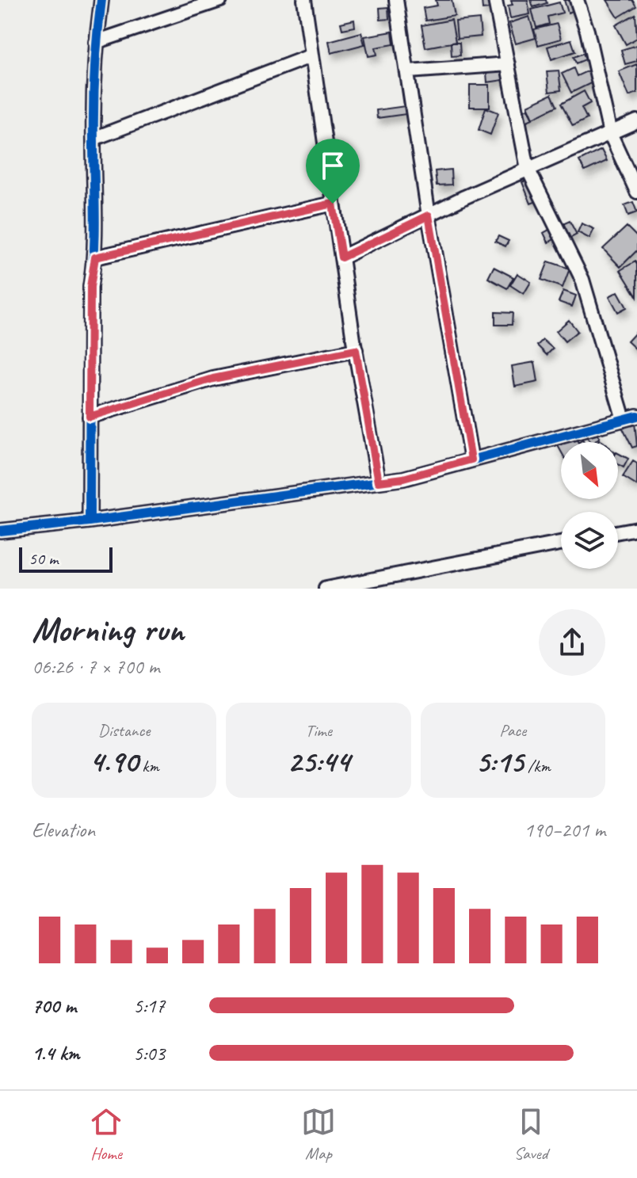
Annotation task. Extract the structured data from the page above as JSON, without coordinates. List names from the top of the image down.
{
  "scale_bar": "50 m",
  "north": "bottom right",
  "page": {
    "scale": "50 m",
    "heading": ["Morning run", "06:26 · 7 × 700 m"],
    "stats": [
      ["Distance", "4.90 km"],
      ["Time", "25:44"],
      ["Pace", "5:15 /km"]
    ],
    "chart": ["Elevation", "190–201 m"],
    "list": [
      {
        "name": "700 m",
        "note": "5:17"
      },
      {
        "name": "1.4 km",
        "note": "5:03"
      }
    ],
    "tabs": ["Home", "Map", "Saved"]
  }
}
